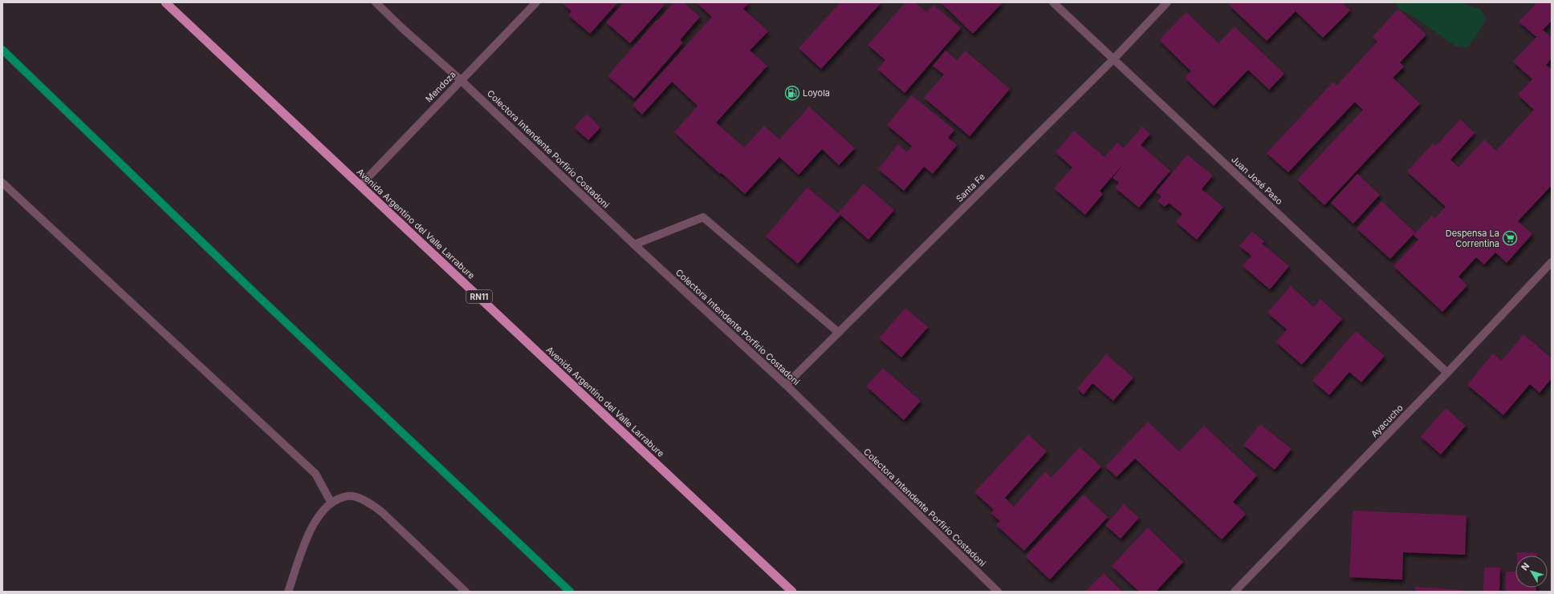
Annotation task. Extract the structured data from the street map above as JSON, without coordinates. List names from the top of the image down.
{
  "streets": {
    "highway": ["Avenida Argentino del Valle Larrabure", "RN11"],
    "street": [
      "Mendoza",
      "Colectora Intendente Porfirio Costadoni",
      "Juan José Paso",
      "Santa Fe",
      "Ayacucho"
    ]
  },
  "crossings": [
    ["Mendoza", "Colectora Intendente Porfirio Costadoni"],
    ["Mendoza", "Avenida Argentino del Valle Larrabure"],
    ["Colectora Intendente Porfirio Costadoni", "Santa Fe"],
    ["Juan José Paso", "Santa Fe"],
    ["Juan José Paso", "Ayacucho"]
  ],
  "places": {
    "fuel station": ["Loyola"],
    "supermarket": ["Despensa La Correntina"]
  },
  "north": "top left"
}
